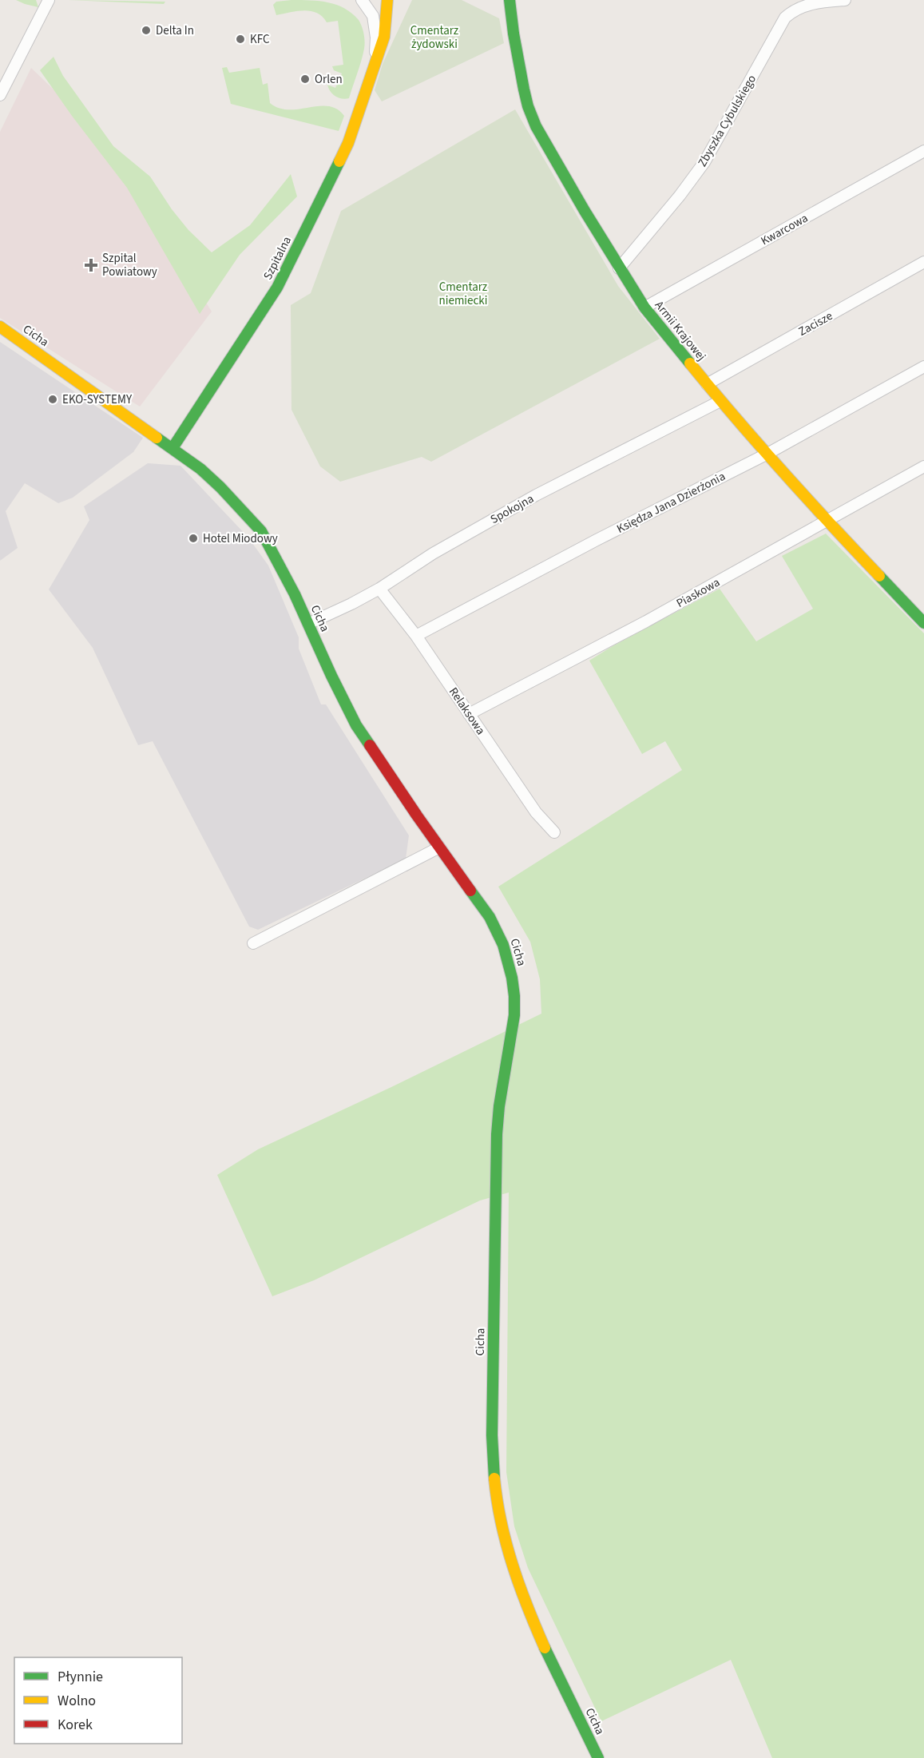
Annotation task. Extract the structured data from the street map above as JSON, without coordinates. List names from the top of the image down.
{
  "streets": {
    "street": [
      "Zbyszka Cybulskiego",
      "Kwarcowa",
      "Szpitalna",
      "Zacisze",
      "Armii Krajowej",
      "Cicha",
      "Księdza Jana Dzierżonia",
      "Spokojna",
      "Piaskowa",
      "Relaksowa"
    ]
  },
  "crossings": [
    ["Zbyszka Cybulskiego", "Armii Krajowej"],
    ["Kwarcowa", "Armii Krajowej"],
    ["Szpitalna", "Cicha"],
    ["Zacisze", "Armii Krajowej"],
    ["Armii Krajowej", "Księdza Jana Dzierżonia"],
    ["Armii Krajowej", "Spokojna"],
    ["Armii Krajowej", "Piaskowa"],
    ["Cicha", "Spokojna"],
    ["Księdza Jana Dzierżonia", "Relaksowa"],
    ["Spokojna", "Relaksowa"],
    ["Piaskowa", "Relaksowa"]
  ],
  "parks": ["Cmentarz żydowski", "Cmentarz niemiecki"],
  "places": {
    "other": [
      "Delta In",
      "KFC",
      "Orlen",
      "EKO-SYSTEMY",
      "Hotel Miodowy"
    ],
    "health": ["Szpital Powiatowy"]
  },
  "legend": ["Płynnie", "Wolno", "Korek"]
}
